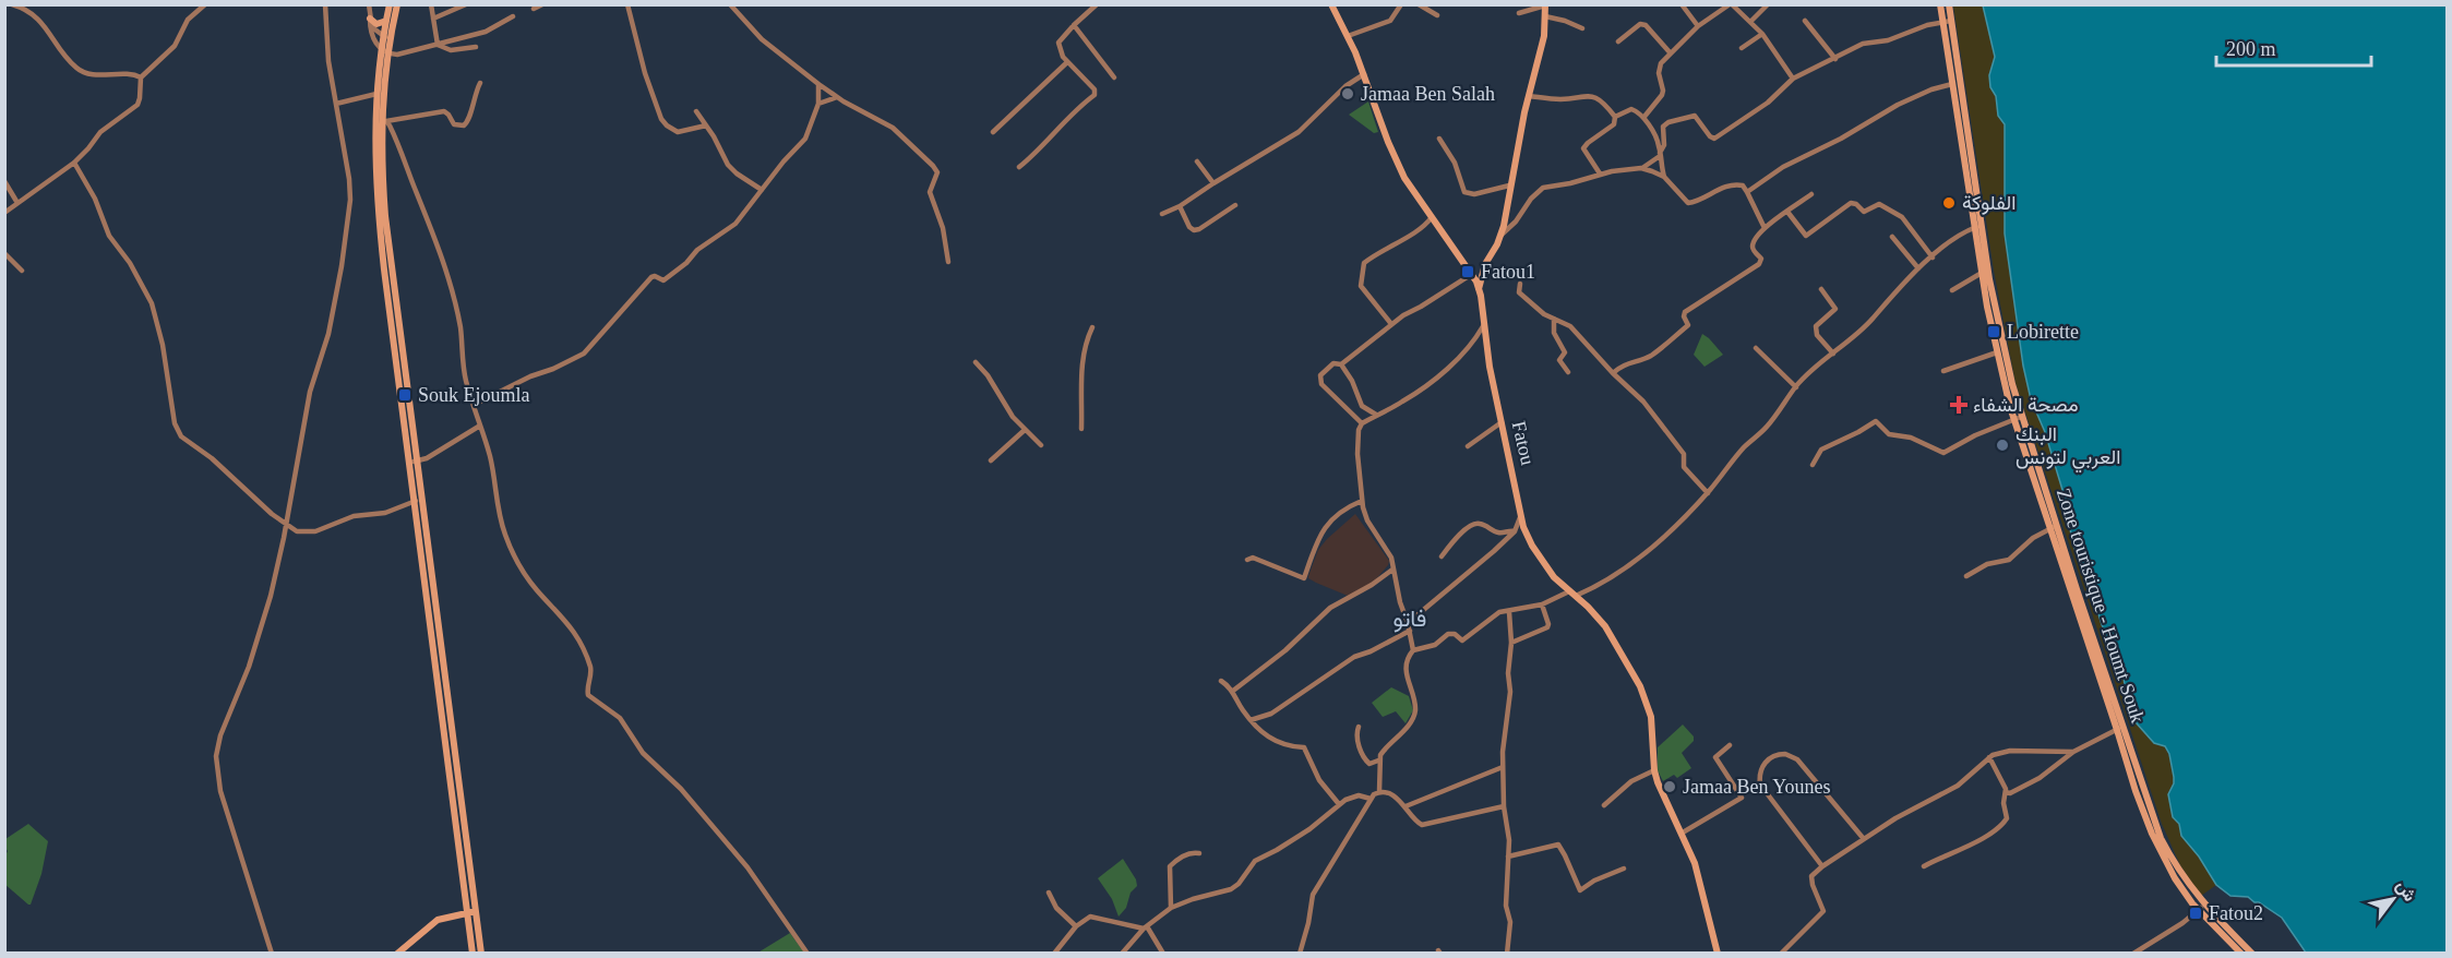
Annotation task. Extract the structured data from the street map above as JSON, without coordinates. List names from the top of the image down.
{
  "streets": {
    "main road": ["Fatou"]
  },
  "districts": ["فاتو"],
  "places": {
    "other": [
      "Jamaa Ben Salah",
      "الفلوكة",
      "البنك العربي لتونس",
      "Jamaa Ben Younes"
    ],
    "transit": [
      "Fatou1",
      "Lobirette",
      "Souk Ejoumla",
      "Fatou2"
    ],
    "health": ["مصحة الشفاء"]
  },
  "scale_bar": "200 m",
  "north": "top right"
}
